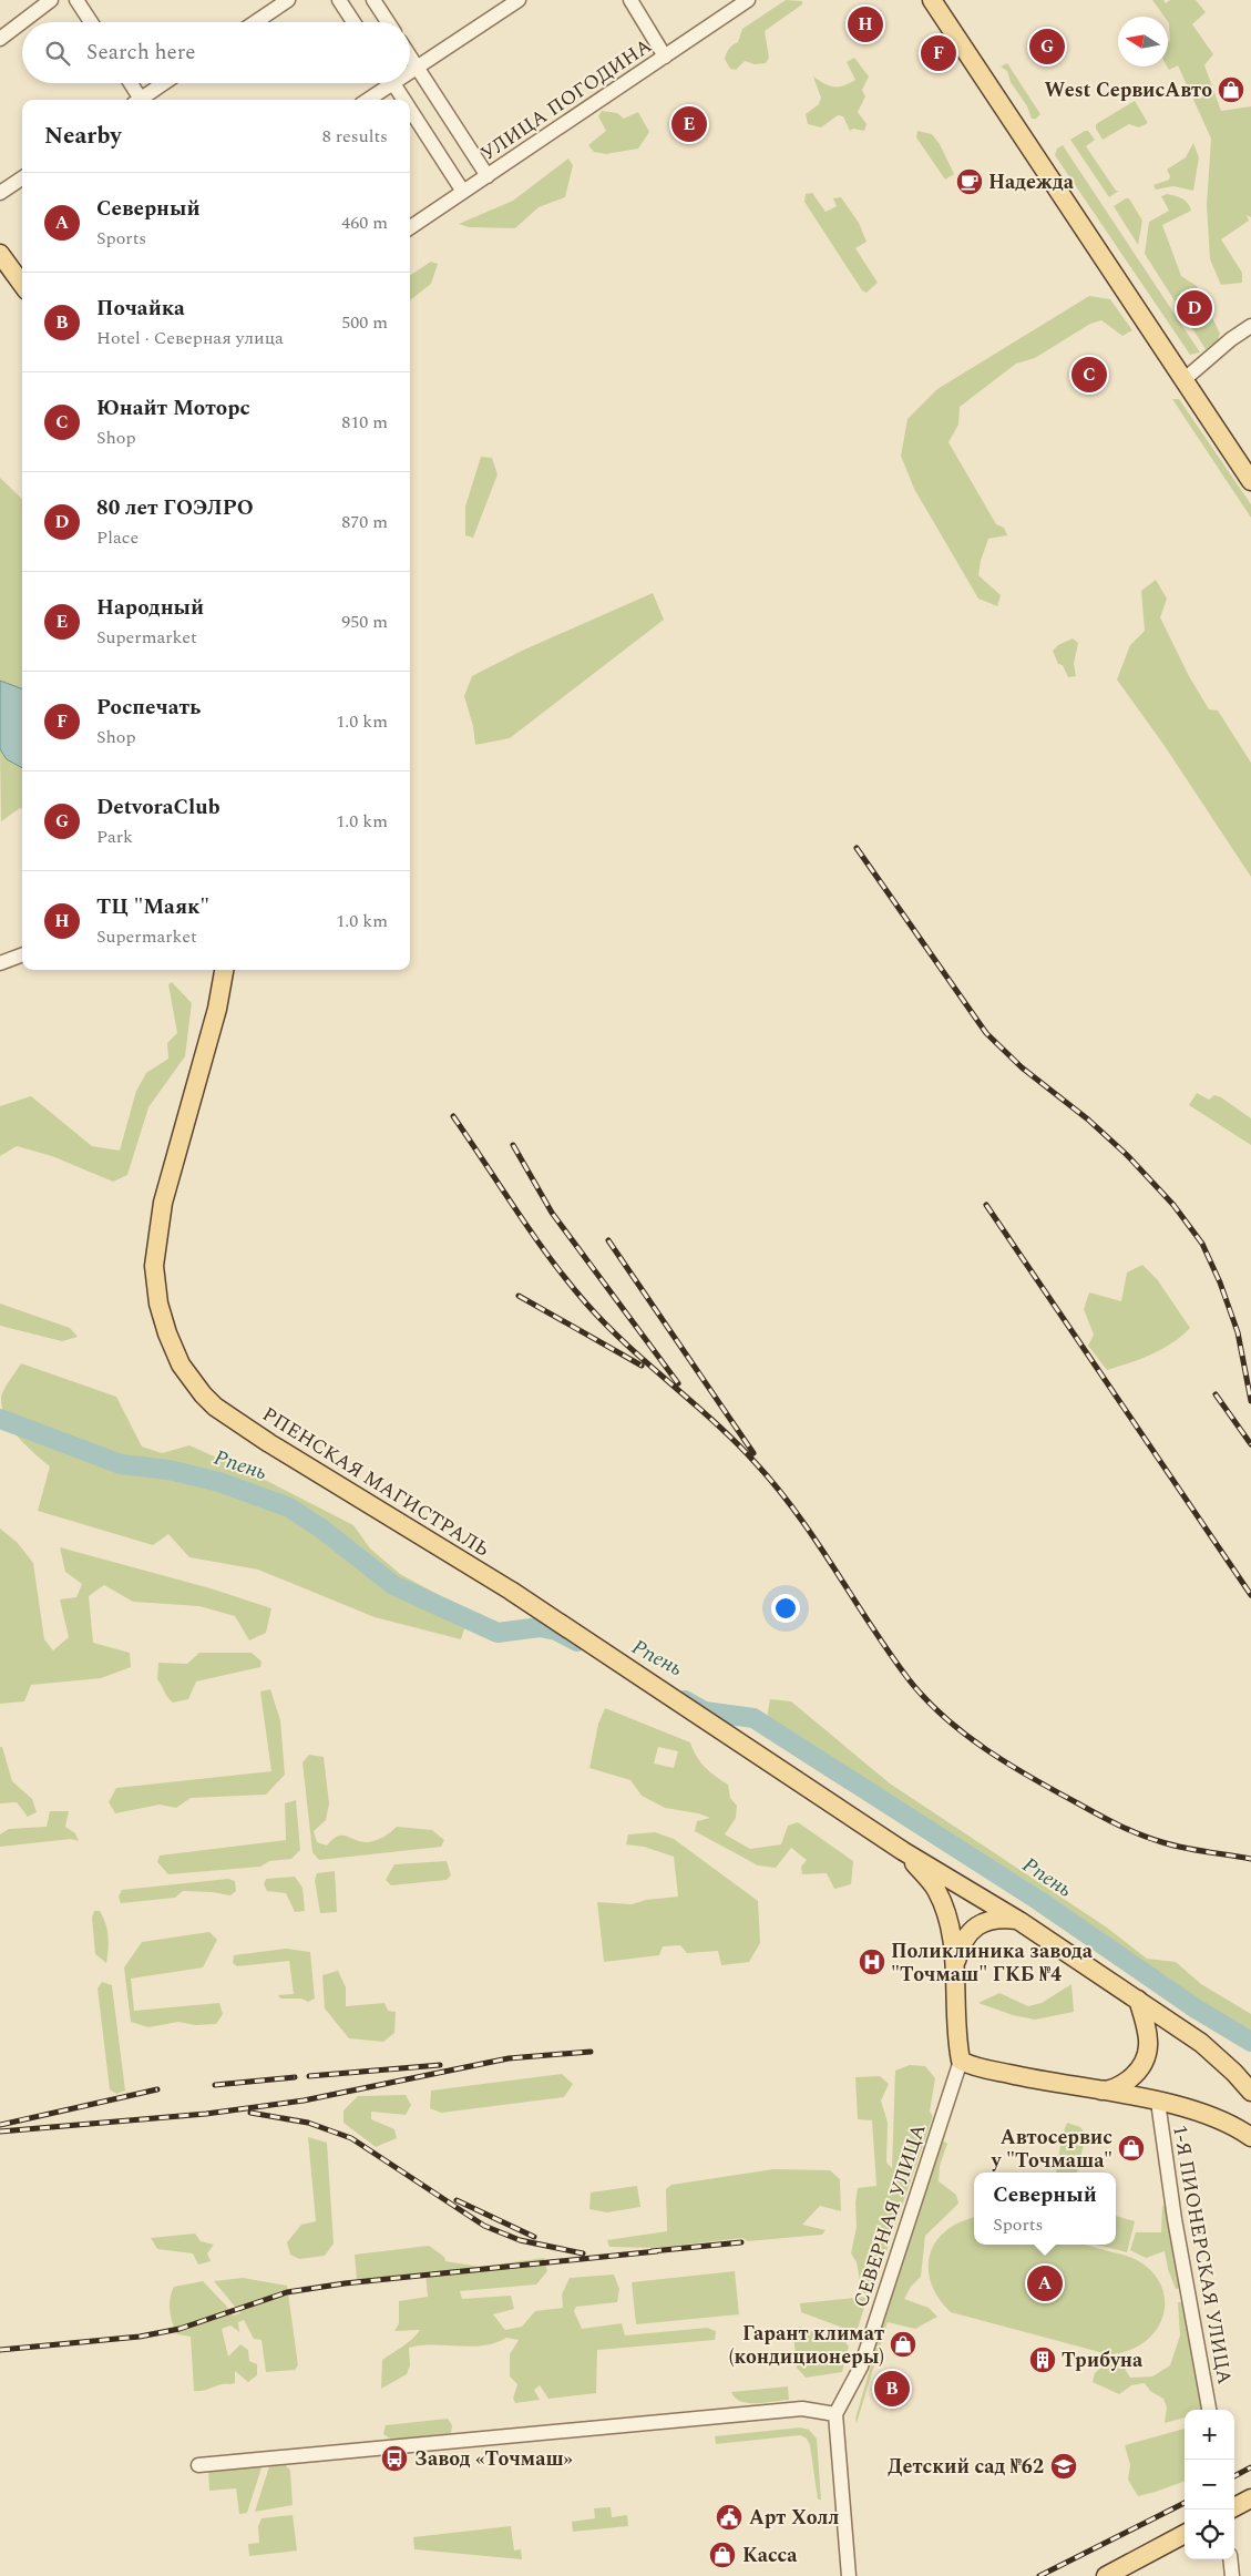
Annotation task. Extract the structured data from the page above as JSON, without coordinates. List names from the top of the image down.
{
  "streets": {
    "main road": ["РПЕНСКАЯ МАГИСТРАЛЬ"],
    "street": ["УЛИЦА ПОГОДИНА", "СЕВЕРНАЯ УЛИЦА", "1-Я ПИОНЕРСКАЯ УЛИЦА"]
  },
  "crossings": [
    ["РПЕНСКАЯ МАГИСТРАЛЬ", "СЕВЕРНАЯ УЛИЦА"]
  ],
  "water": ["Рпень"],
  "places": {
    "shop": [
      "West СервисАвто",
      "Автосервис у \"Точмаша\"",
      "Гарант климат (кондиционеры)",
      "Касса"
    ],
    "cafe": ["Надежда"],
    "hospital": ["Поликлиника завода \"Точмаш\" ГКБ №4"],
    "building": ["Трибуна"],
    "bus stop": ["Завод «Точмаш»"],
    "school or university": ["Детский сад №62"],
    "public building": ["Арт Холл"]
  },
  "north": "left",
  "page": {
    "pins": [
      "H",
      "G",
      "F",
      "E",
      "D",
      "C",
      "A",
      "B"
    ],
    "search": "Search here",
    "heading": ["Nearby", "8 results"],
    "list": [
      {
        "mark": "A",
        "name": "Северный",
        "note": "Sports",
        "value": "460 m"
      },
      {
        "mark": "B",
        "name": "Почайка",
        "note": "Hotel · Северная улица",
        "value": "500 m"
      },
      {
        "mark": "C",
        "name": "Юнайт Моторс",
        "note": "Shop",
        "value": "810 m"
      },
      {
        "mark": "D",
        "name": "80 лет ГОЭЛРО",
        "note": "Place",
        "value": "870 m"
      },
      {
        "mark": "E",
        "name": "Народный",
        "note": "Supermarket",
        "value": "950 m"
      },
      {
        "mark": "F",
        "name": "Роспечать",
        "note": "Shop",
        "value": "1.0 km"
      },
      {
        "mark": "G",
        "name": "DetvoraClub",
        "note": "Park",
        "value": "1.0 km"
      },
      {
        "mark": "H",
        "name": "ТЦ \"Маяк\"",
        "note": "Supermarket",
        "value": "1.0 km"
      }
    ],
    "popup": ["Северный", "Sports"],
    "map_buttons": ["+", "−"]
  }
}
